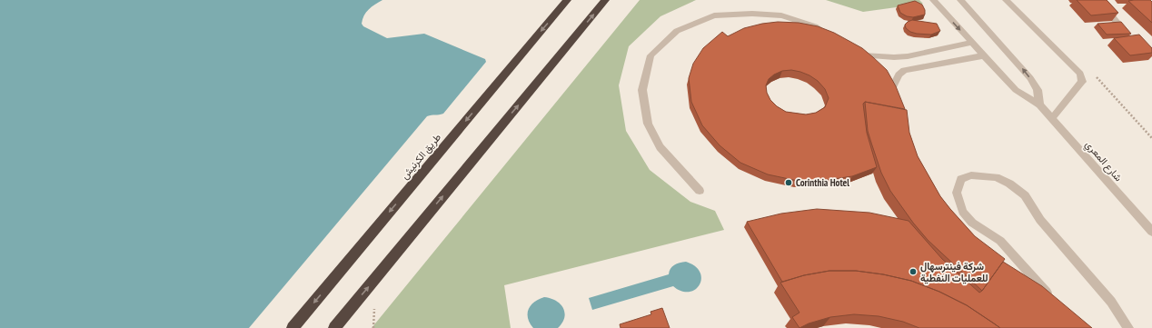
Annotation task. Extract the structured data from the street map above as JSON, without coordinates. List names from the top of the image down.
{
  "streets": {
    "highway": ["طريق الكرنيش"],
    "street": ["شارع المعري"]
  },
  "places": ["Corinthia Hotel", "شركة فينترسهال للعمليات النفطية"]
}
